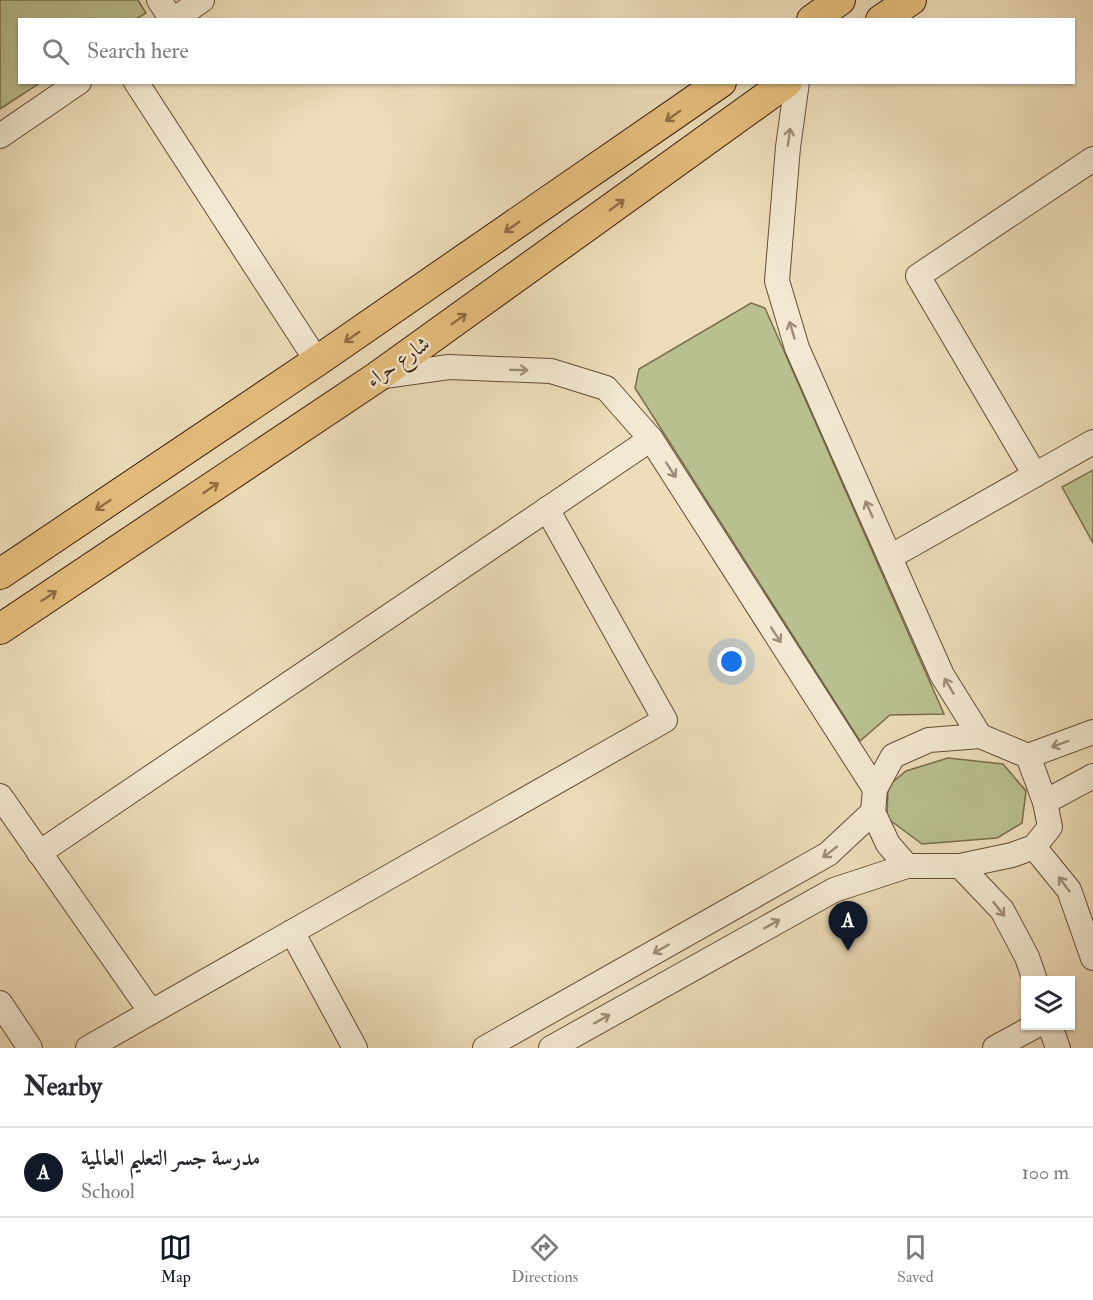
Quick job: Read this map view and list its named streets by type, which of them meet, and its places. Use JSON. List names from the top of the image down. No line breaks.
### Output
{"streets":{"main road":["شارع حراء"]},"page":{"search":"Search here","pins":"A","heading":"Nearby","list":[{"mark":"A","name":"مدرسة جسر التعليم العالمية","note":"School","value":"100 m"}],"nav":["Map","Directions","Saved"]}}
